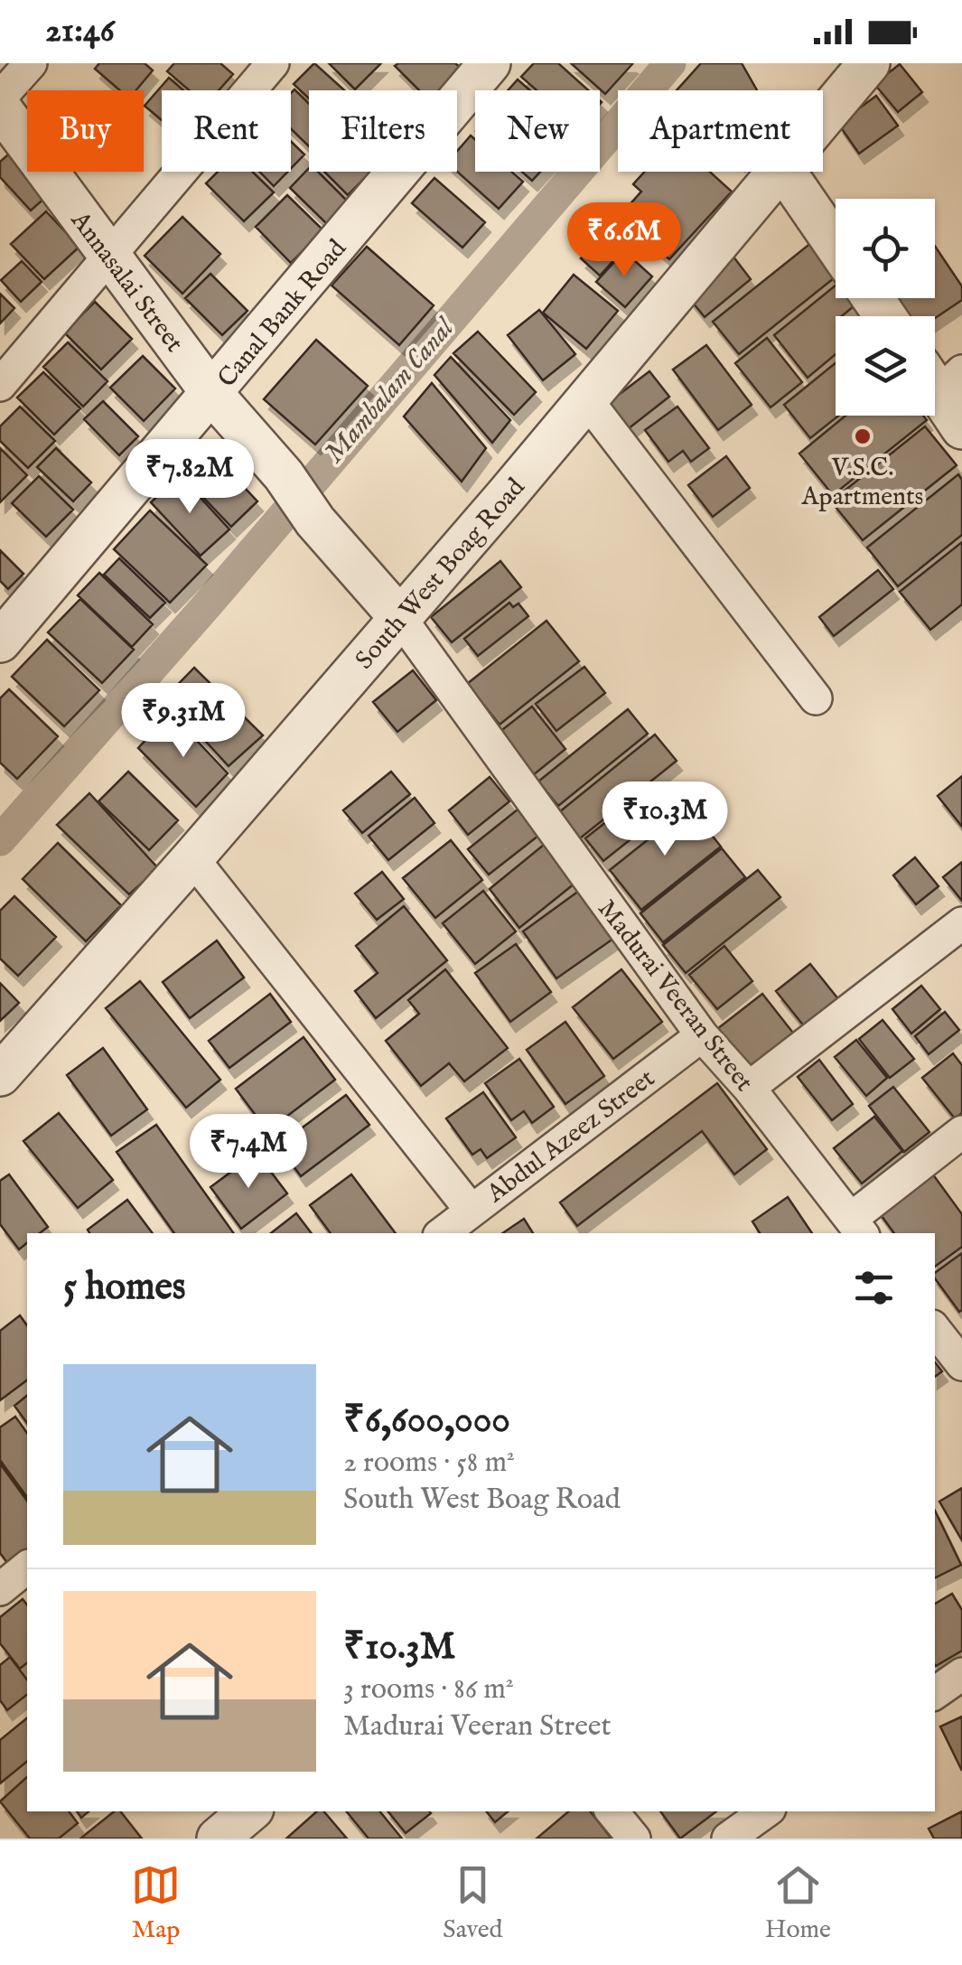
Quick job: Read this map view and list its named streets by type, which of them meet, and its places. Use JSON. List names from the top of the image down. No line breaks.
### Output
{"streets":{"street":["Annasalai Street","Canal Bank Road","South West Boag Road","Madurai Veeran Street","Abdul Azeez Street"]},"crossings":[["Annasalai Street","Canal Bank Road"],["Annasalai Street","South West Boag Road"],["Annasalai Street","Madurai Veeran Street"],["South West Boag Road","Madurai Veeran Street"],["Madurai Veeran Street","Abdul Azeez Street"]],"water":["Mambalam Canal"],"places":["V.S.C. Apartments"],"page":{"status":"21:46","chip":["Buy","Rent","Filters","New","Apartment"],"price":["₹6.6M","₹7.82M","₹9.31M","₹10.3M","₹7.4M"],"heading":"5 homes","list":[{"name":"₹6,600,000","note":"2 rooms · 58 m² · South West Boag Road"},{"name":"₹10.3M","note":"3 rooms · 86 m² · Madurai Veeran Street"}],"tabs":["Map","Saved","Home"]}}
